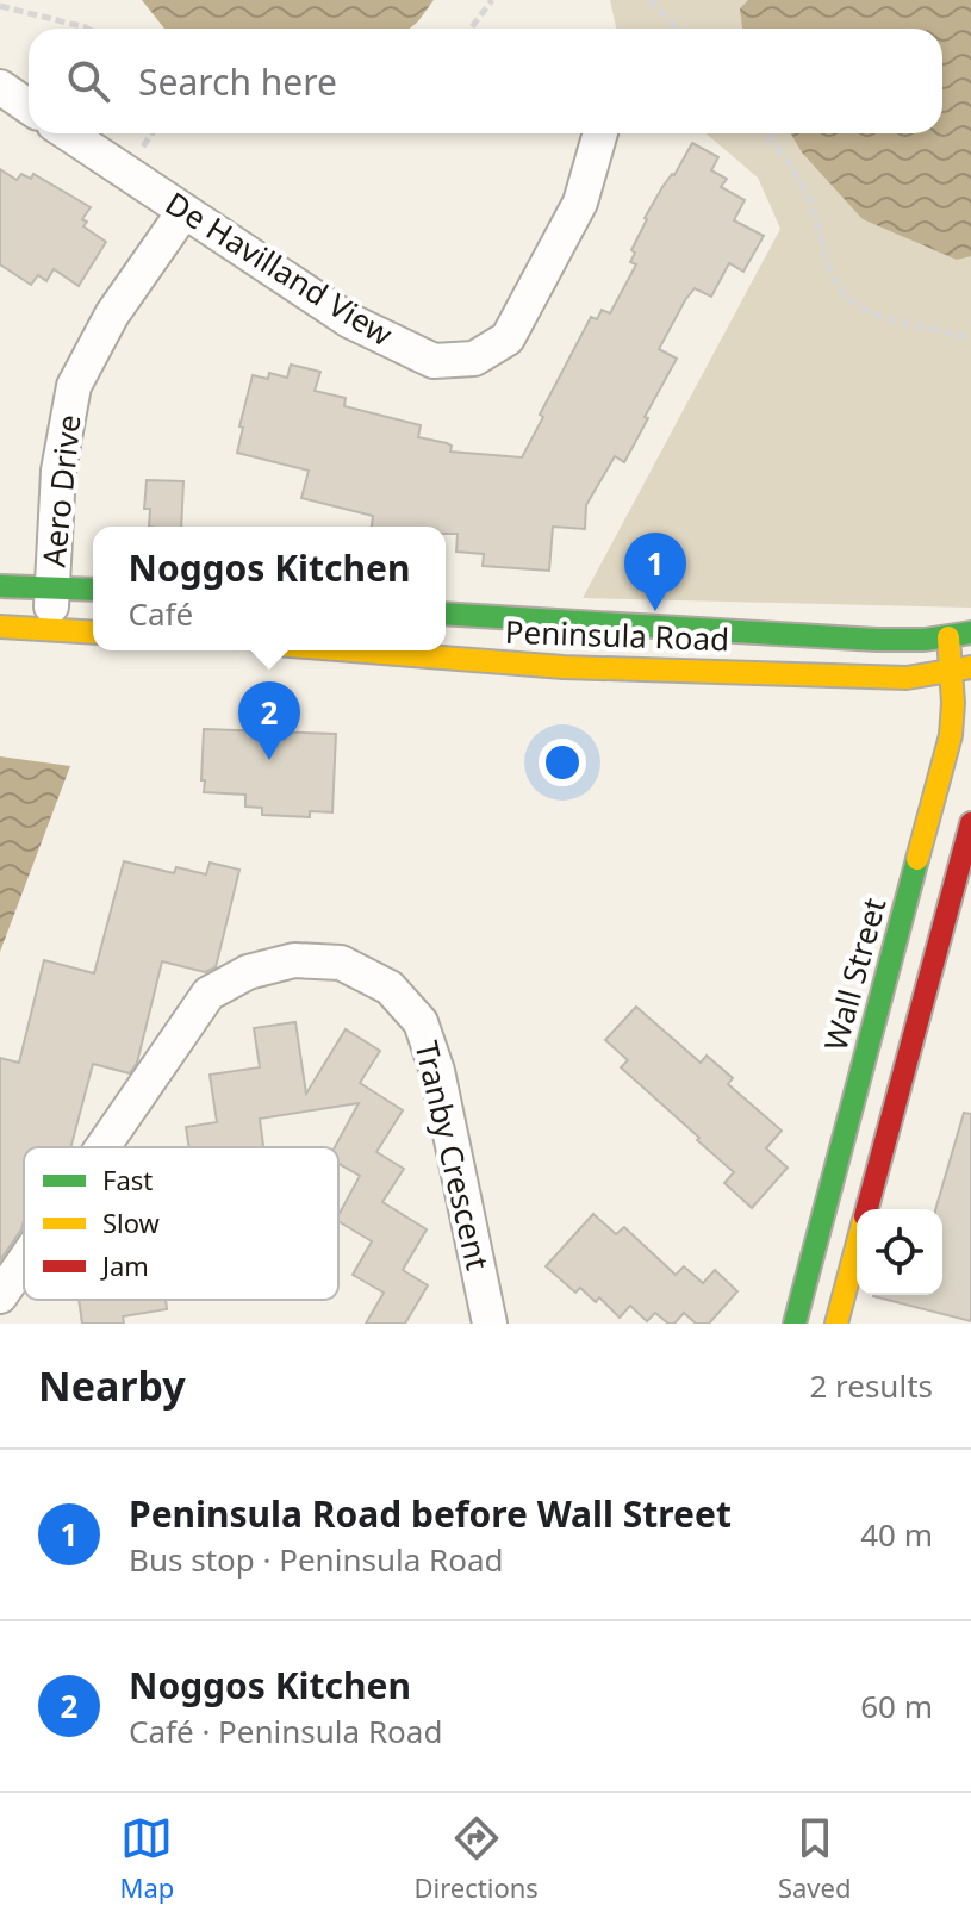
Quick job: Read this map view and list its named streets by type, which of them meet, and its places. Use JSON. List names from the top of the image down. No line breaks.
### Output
{"streets":{"street":["De Havilland View","Aero Drive","Peninsula Road","Wall Street","Tranby Crescent"]},"crossings":[["De Havilland View","Aero Drive"],["Peninsula Road","Wall Street"]],"legend":["Fast","Slow","Jam"],"page":{"search":"Search here","popup":["Noggos Kitchen","Café"],"pins":["1","2"],"heading":["Nearby","2 results"],"list":[{"mark":"1","name":"Peninsula Road before Wall Street","note":"Bus stop · Peninsula Road","value":"40 m"},{"mark":"2","name":"Noggos Kitchen","note":"Café · Peninsula Road","value":"60 m"}],"nav":["Map","Directions","Saved"]}}
